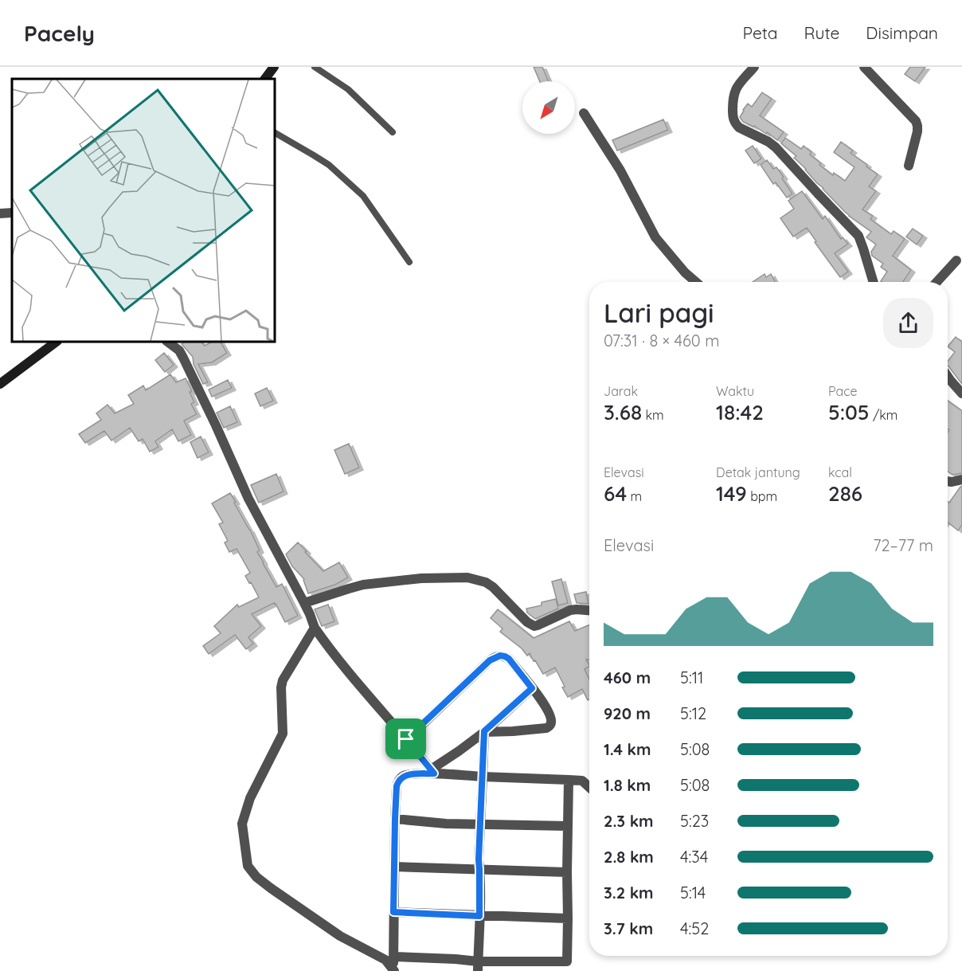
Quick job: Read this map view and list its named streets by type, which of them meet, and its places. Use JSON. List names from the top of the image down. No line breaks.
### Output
{"north":"bottom left","page":{"header":"Pacely","nav":["Peta","Rute","Disimpan"],"heading":["Lari pagi","07:31 · 8 × 460 m"],"stats":[["Jarak","3.68 km"],["Waktu","18:42"],["Pace","5:05 /km"],["Elevasi","64 m"],["Detak jantung","149 bpm"],["kcal","286"]],"chart":["Elevasi","72–77 m"],"list":[{"name":"460 m","note":"5:11"},{"name":"920 m","note":"5:12"},{"name":"1.4 km","note":"5:08"},{"name":"1.8 km","note":"5:08"},{"name":"2.3 km","note":"5:23"},{"name":"2.8 km","note":"4:34"},{"name":"3.2 km","note":"5:14"},{"name":"3.7 km","note":"4:52"}]}}
